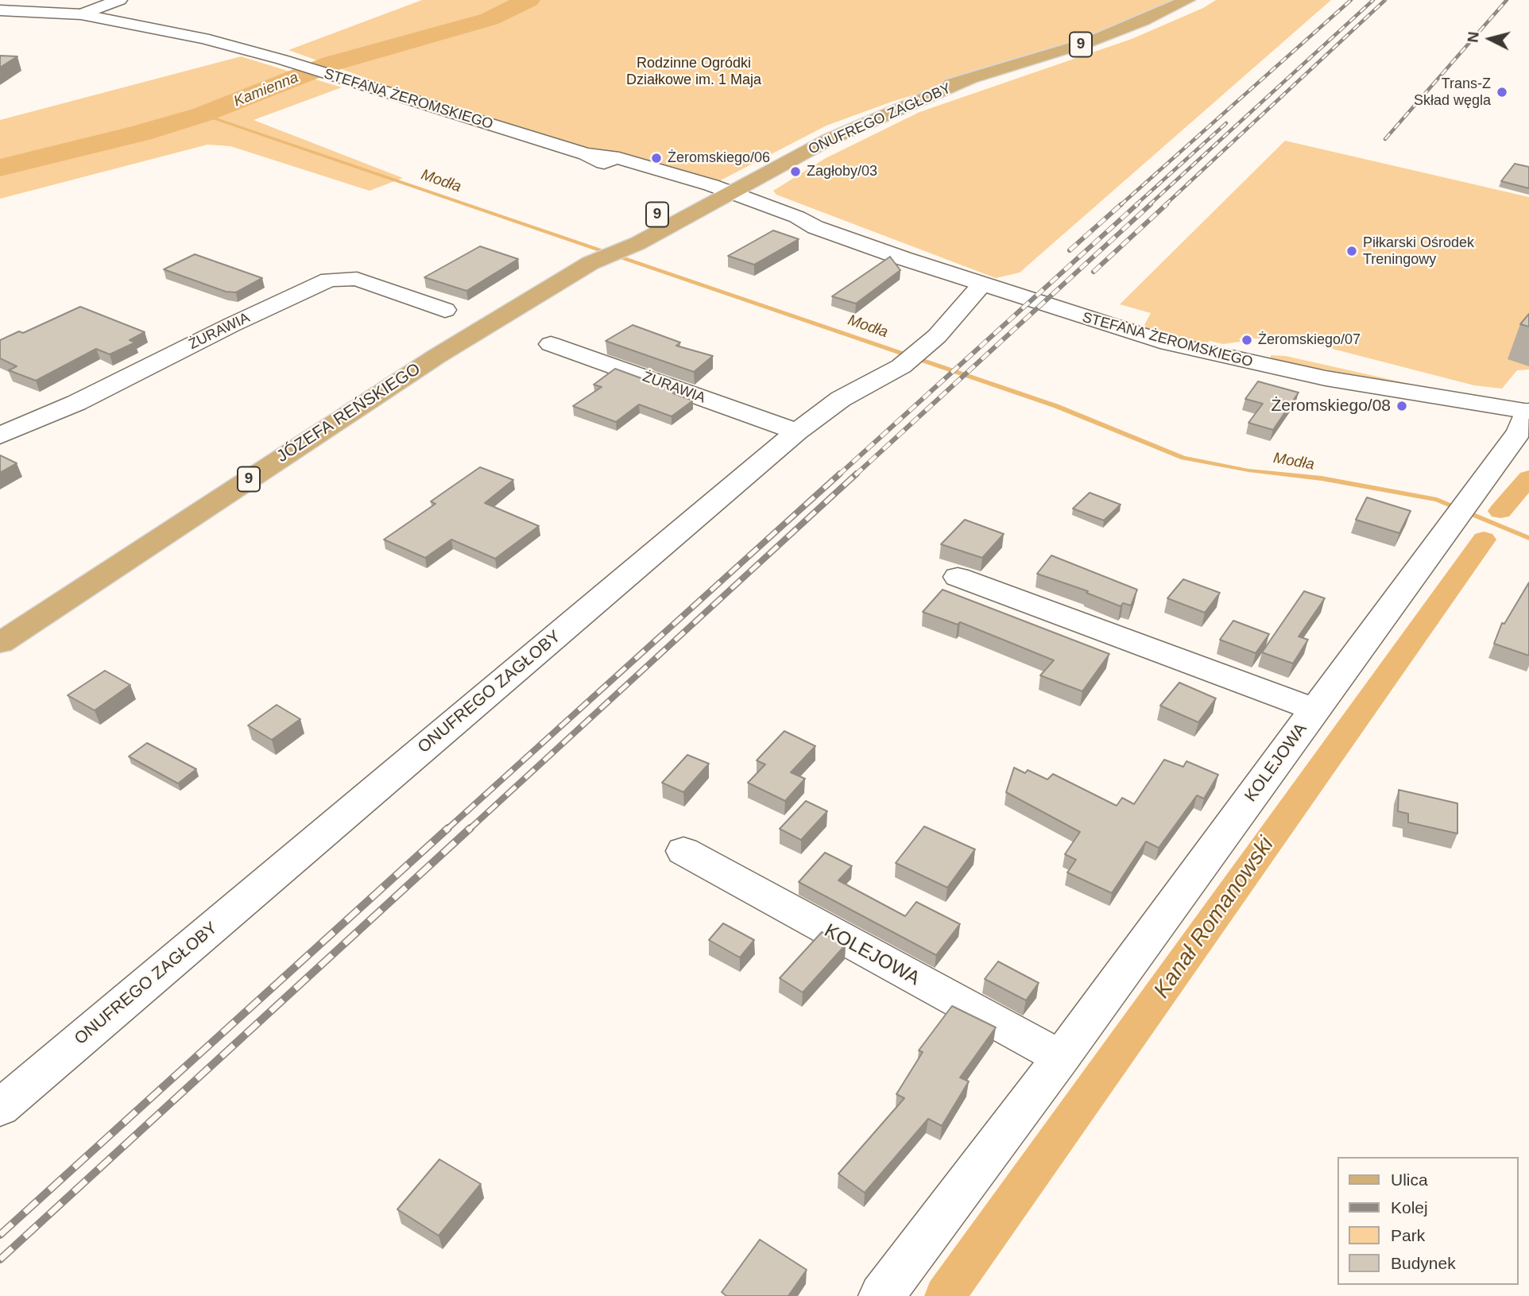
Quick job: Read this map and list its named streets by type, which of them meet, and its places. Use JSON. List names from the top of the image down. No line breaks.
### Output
{"streets":{"main road":["9","ONUFREGO ZAGŁOBY","JÓZEFA REŃSKIEGO"],"street":["STEFANA ŻEROMSKIEGO","ŻURAWIA","KOLEJOWA"]},"crossings":[["STEFANA ŻEROMSKIEGO","ONUFREGO ZAGŁOBY"],["STEFANA ŻEROMSKIEGO","JÓZEFA REŃSKIEGO"],["STEFANA ŻEROMSKIEGO","KOLEJOWA"],["ONUFREGO ZAGŁOBY","ŻURAWIA"],["ONUFREGO ZAGŁOBY","JÓZEFA REŃSKIEGO"]],"water":["Kamienna","Modła","Kanał Romanowski"],"parks":["Rodzinne Ogródki Działkowe im. 1 Maja"],"places":["Trans-Z Skład węgla","Żeromskiego/06","Zagłoby/03","Piłkarski Ośrodek Treningowy","Żeromskiego/07","Żeromskiego/08"],"legend":["Ulica","Kolej","Park","Budynek"],"north":"left"}
